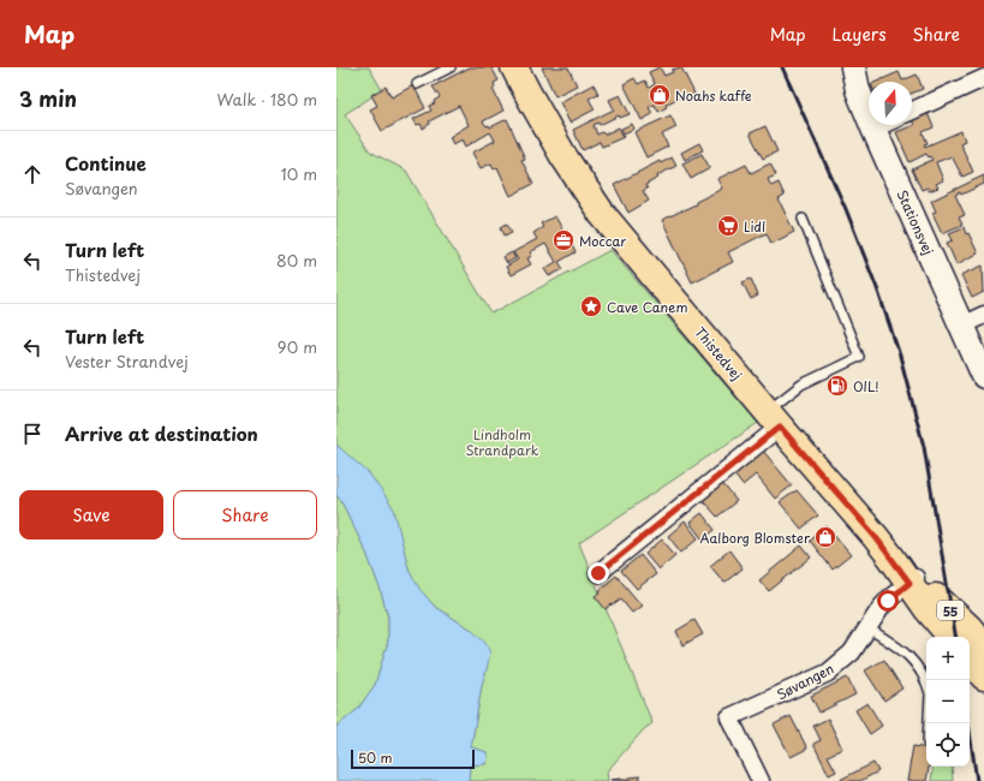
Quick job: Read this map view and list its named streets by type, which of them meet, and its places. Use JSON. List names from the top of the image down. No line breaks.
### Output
{"streets":{"main road":["Thistedvej","55"],"street":["Stationsvej","Søvangen"]},"crossings":[["Thistedvej","Søvangen"]],"parks":["Lindholm Strandpark"],"places":{"shop":["Noahs kaffe","Aalborg Blomster"],"supermarket":["Lidl"],"office":["Moccar"],"place":["Cave Canem"],"fuel station":["OIL!"]},"scale_bar":"50 m","north":"top","page":{"header":"Map","nav":["Map","Layers","Share"],"heading":["3 min","Walk · 180 m"],"list":[["Continue","Søvangen","10 m"],["Turn left","Thistedvej","80 m"],["Turn left","Vester Strandvej","90 m"],"Arrive at destination"],"buttons":["Save","Share"],"map_buttons":["+","−"],"scale":"50 m"}}
